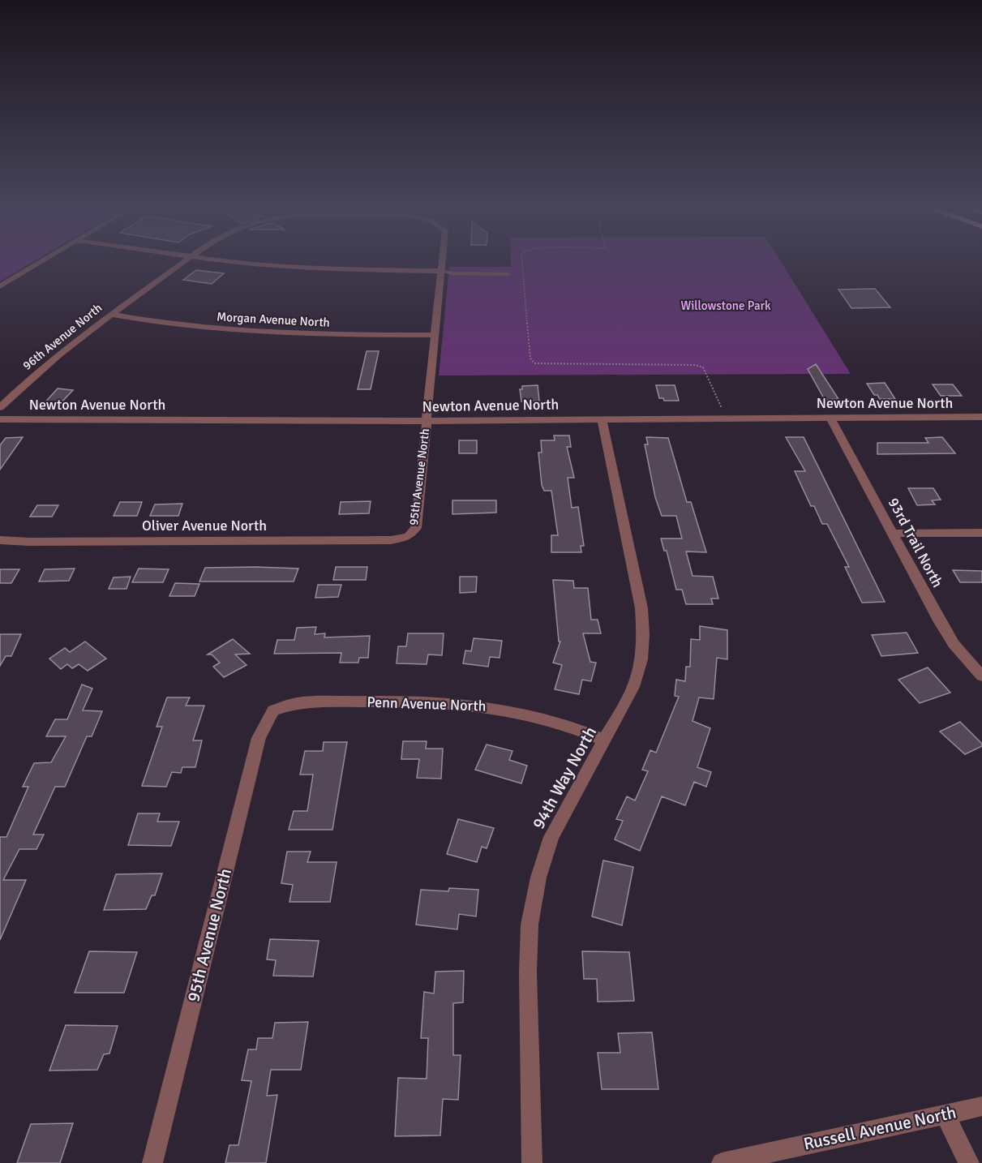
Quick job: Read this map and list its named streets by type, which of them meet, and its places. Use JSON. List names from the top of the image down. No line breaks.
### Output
{"streets":{"street":["Morgan Avenue North","96th Avenue North","Newton Avenue North","95th Avenue North","Oliver Avenue North","93rd Trail North","Penn Avenue North","94th Way North","Russell Avenue North"]},"crossings":[["Morgan Avenue North","96th Avenue North"],["Morgan Avenue North","95th Avenue North"],["96th Avenue North","95th Avenue North"],["Newton Avenue North","95th Avenue North"],["Newton Avenue North","93rd Trail North"],["Newton Avenue North","94th Way North"],["95th Avenue North","Oliver Avenue North"],["95th Avenue North","Penn Avenue North"],["Penn Avenue North","94th Way North"]],"parks":["Willowstone Park"]}
